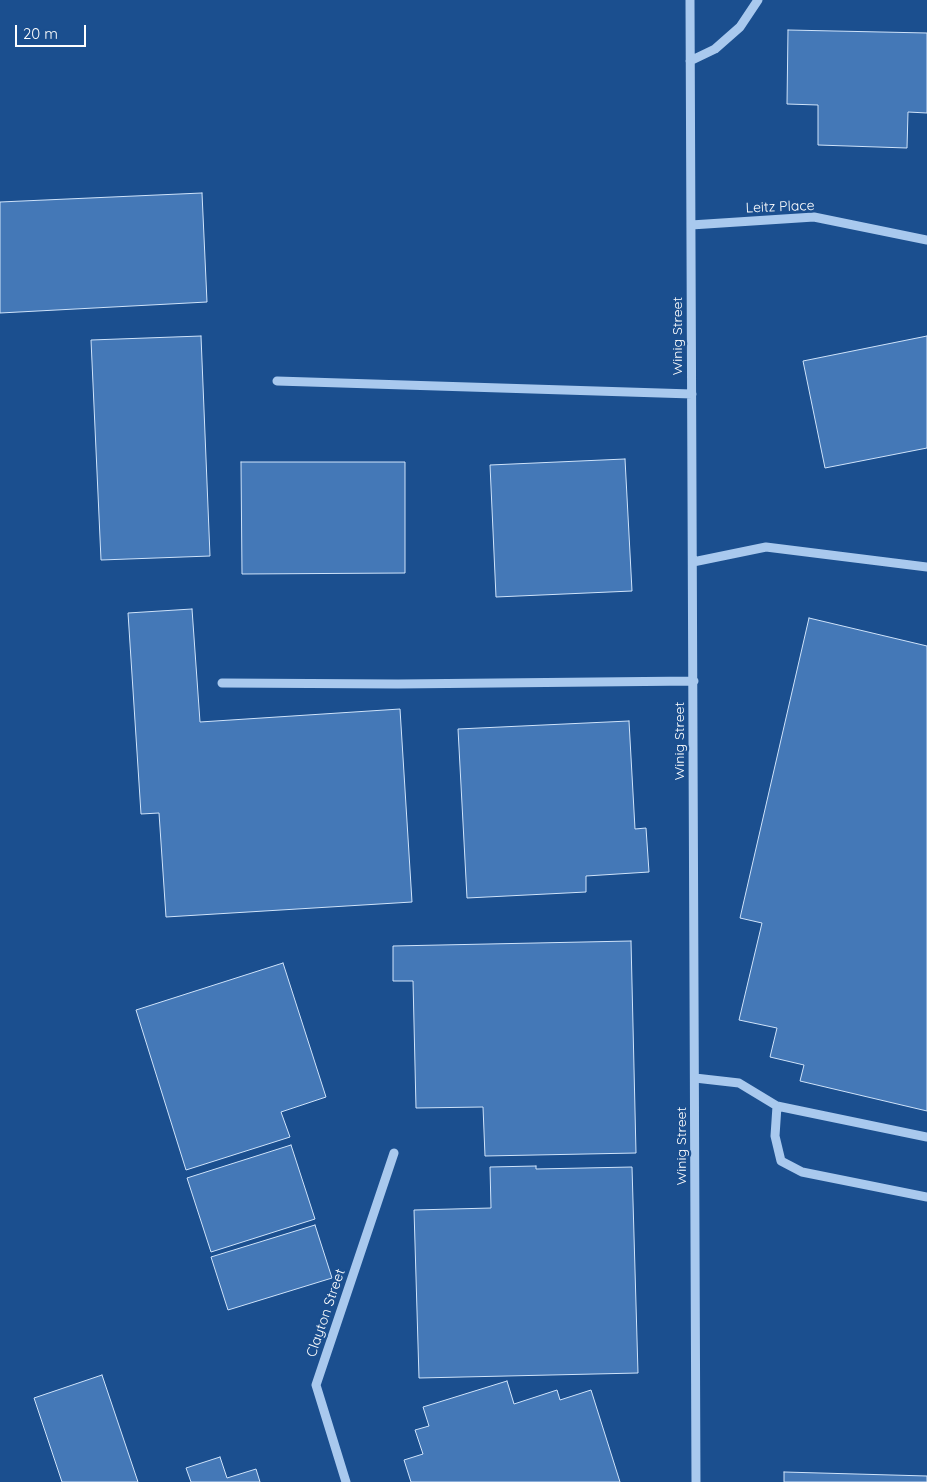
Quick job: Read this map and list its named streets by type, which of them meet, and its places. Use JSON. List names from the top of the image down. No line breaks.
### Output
{"streets":{"street":["Leitz Place","Winig Street","Clayton Street"]},"crossings":[["Leitz Place","Winig Street"]],"scale_bar":"20 m"}
